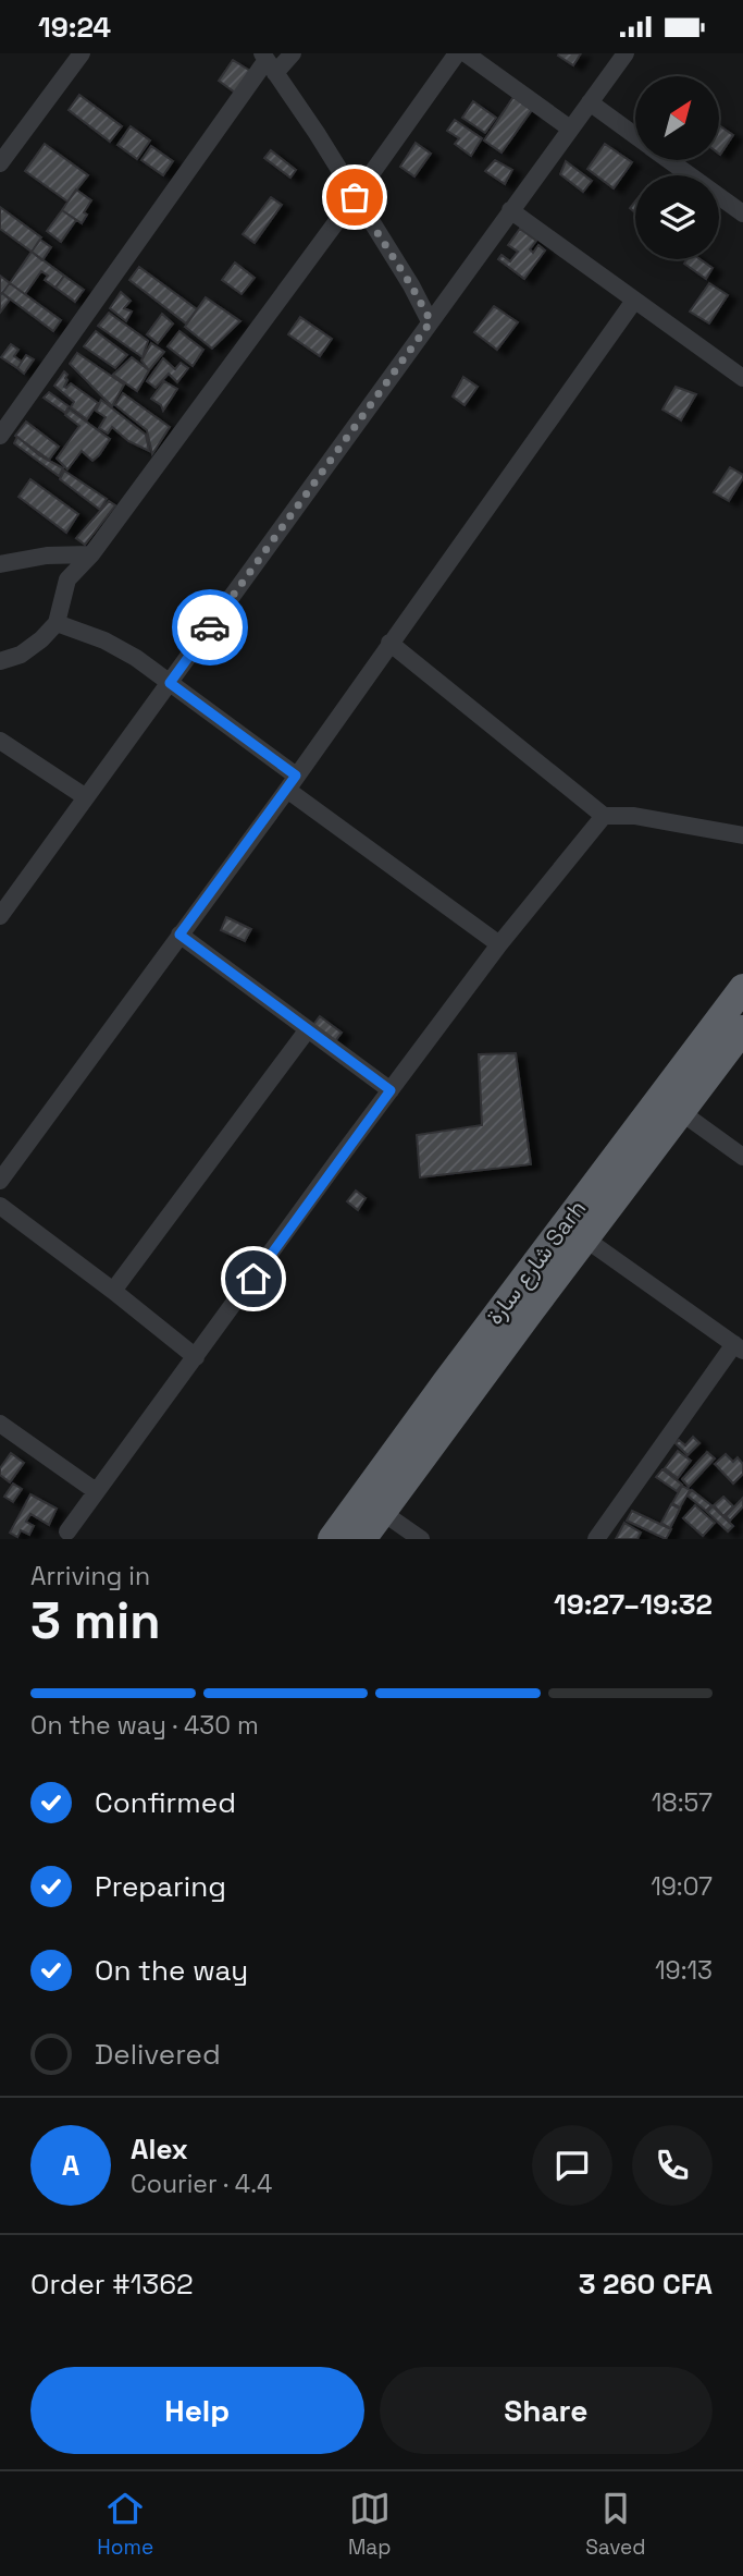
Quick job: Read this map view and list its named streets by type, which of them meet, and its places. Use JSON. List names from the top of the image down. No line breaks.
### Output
{"streets":{"highway":["شارع سارة Sarh"]},"north":"top right","page":{"status":"19:24","heading":["3 min","Arriving in","19:27–19:32"],"panel":["Alex","Courier · 4.4","Order #1362","3 260 CFA"],"bar":"On the way · 430 m","list":[["Confirmed","18:57"],["Preparing","19:07"],["On the way","19:13"],"Delivered"],"round":"A","buttons":["Help","Share"],"tabs":["Home","Map","Saved"]}}
